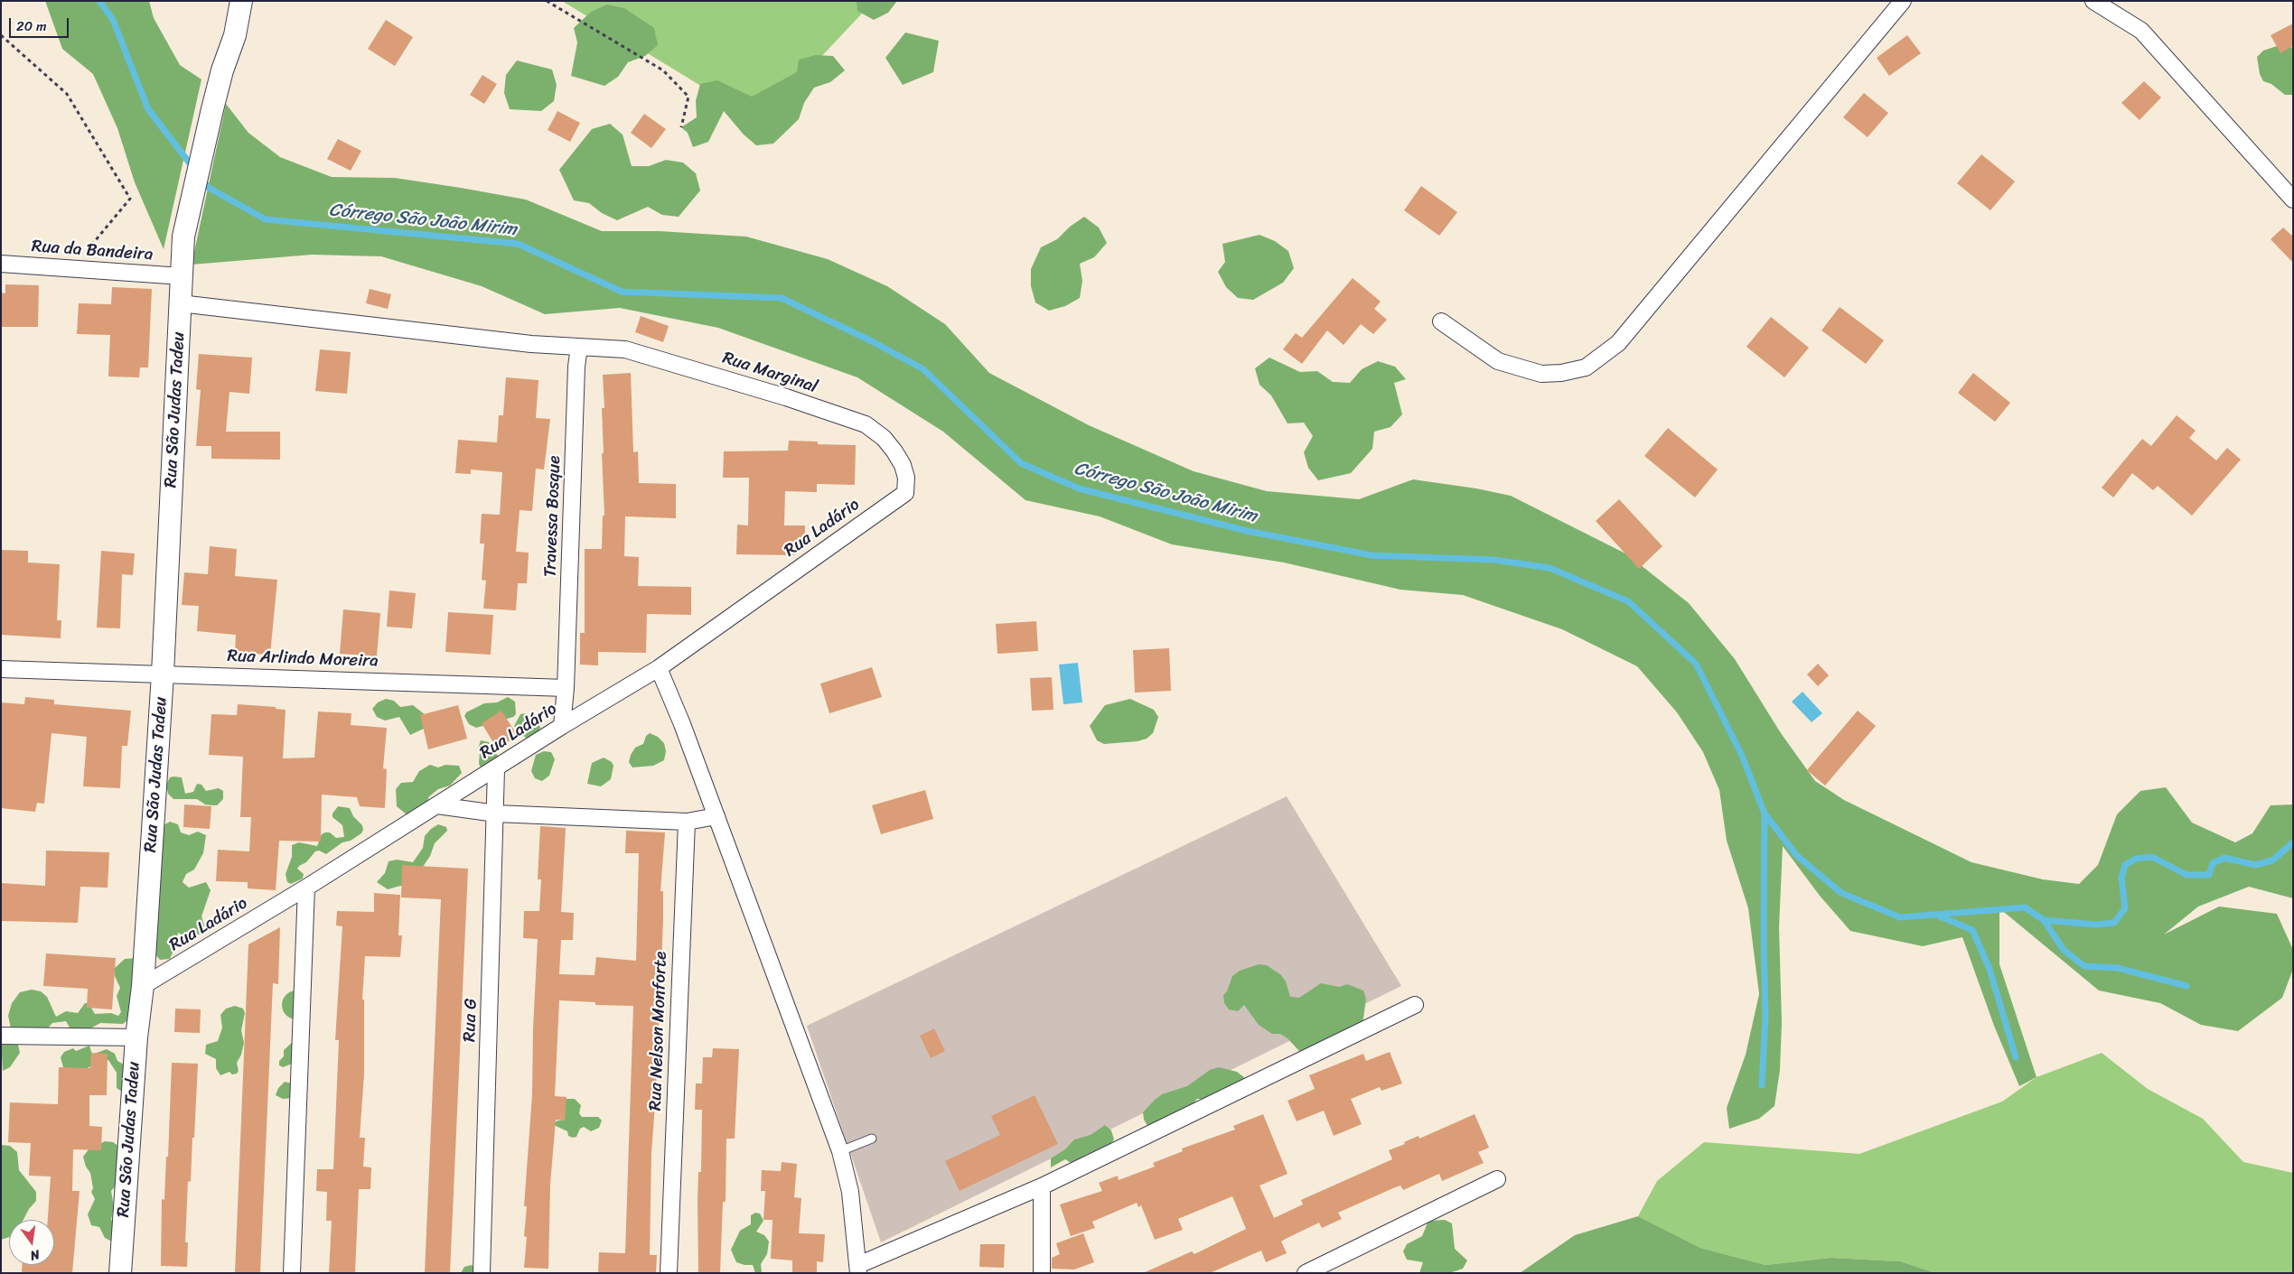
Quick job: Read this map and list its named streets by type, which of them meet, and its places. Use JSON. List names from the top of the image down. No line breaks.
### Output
{"streets":{"street":["Rua da Bandeira","Rua Marginal","Rua São Judas Tadeu","Travessa Bosque","Rua Ladário","Rua Arlindo Moreira","Rua G","Rua Nelson Monforte"]},"crossings":[["Rua da Bandeira","Rua São Judas Tadeu"],["Rua Marginal","Rua São Judas Tadeu"],["Rua Marginal","Travessa Bosque"],["Rua Marginal","Rua Ladário"],["Rua São Judas Tadeu","Rua Ladário"],["Rua São Judas Tadeu","Rua Arlindo Moreira"],["Travessa Bosque","Rua Arlindo Moreira"],["Rua Ladário","Rua G"]],"water":["Córrego São João Mirim"],"scale_bar":"20 m","north":"bottom"}
